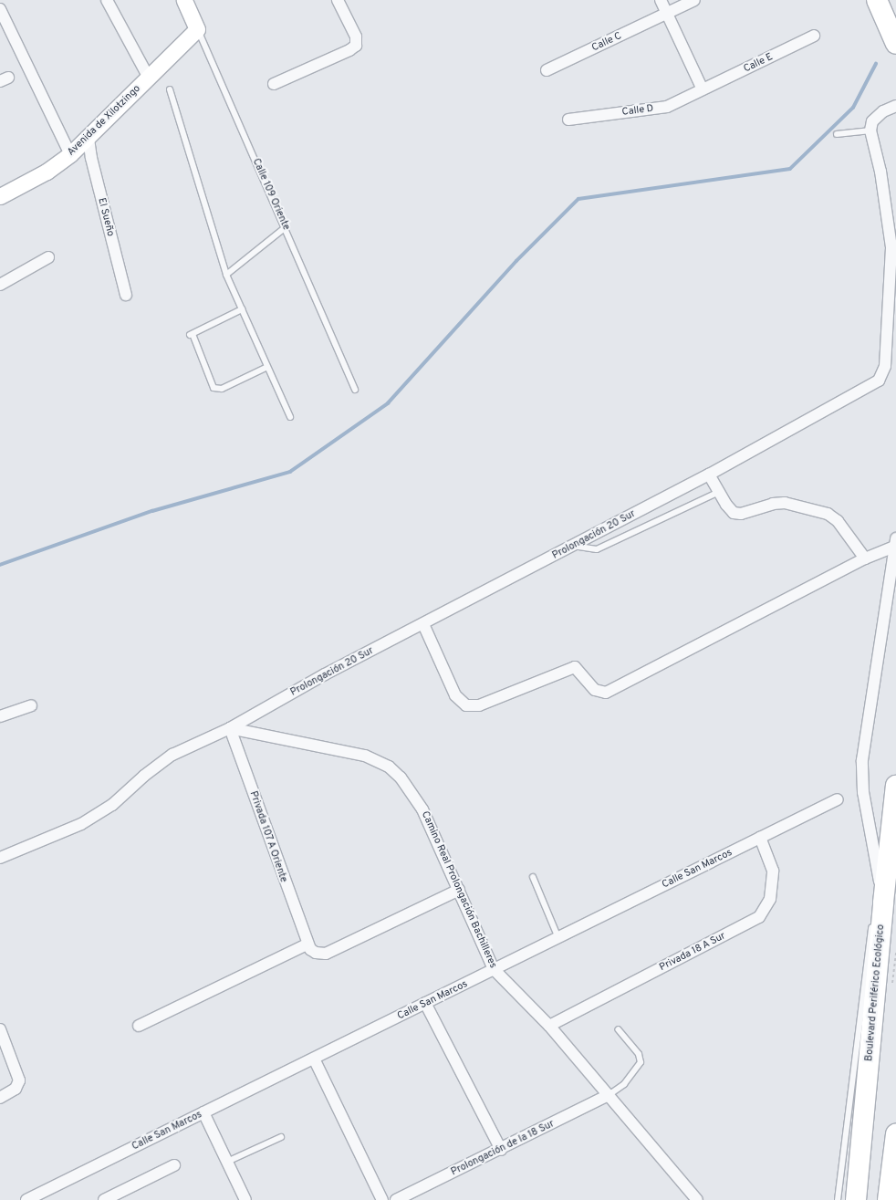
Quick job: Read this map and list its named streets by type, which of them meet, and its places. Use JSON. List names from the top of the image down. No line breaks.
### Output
{"streets":{"highway":["Boulevard Periférico Ecológico"],"street":["Calle C","Calle E","Calle D","Avenida de Xilotzingo","Calle 109 Oriente","El Sueño","Prolongación 20 Sur","Privada 107 A Oriente","Calle San Marcos","Camino Real Prolongación Bachilleres","Privada 18 A Sur","Prolongación de la 18 Sur"]},"crossings":[["Calle E","Calle D"],["Avenida de Xilotzingo","Calle 109 Oriente"],["Avenida de Xilotzingo","El Sueño"],["Prolongación 20 Sur","Privada 107 A Oriente"],["Prolongación 20 Sur","Camino Real Prolongación Bachilleres"],["Privada 107 A Oriente","Camino Real Prolongación Bachilleres"],["Calle San Marcos","Camino Real Prolongación Bachilleres"],["Calle San Marcos","Privada 18 A Sur"],["Camino Real Prolongación Bachilleres","Privada 18 A Sur"],["Camino Real Prolongación Bachilleres","Prolongación de la 18 Sur"]]}
